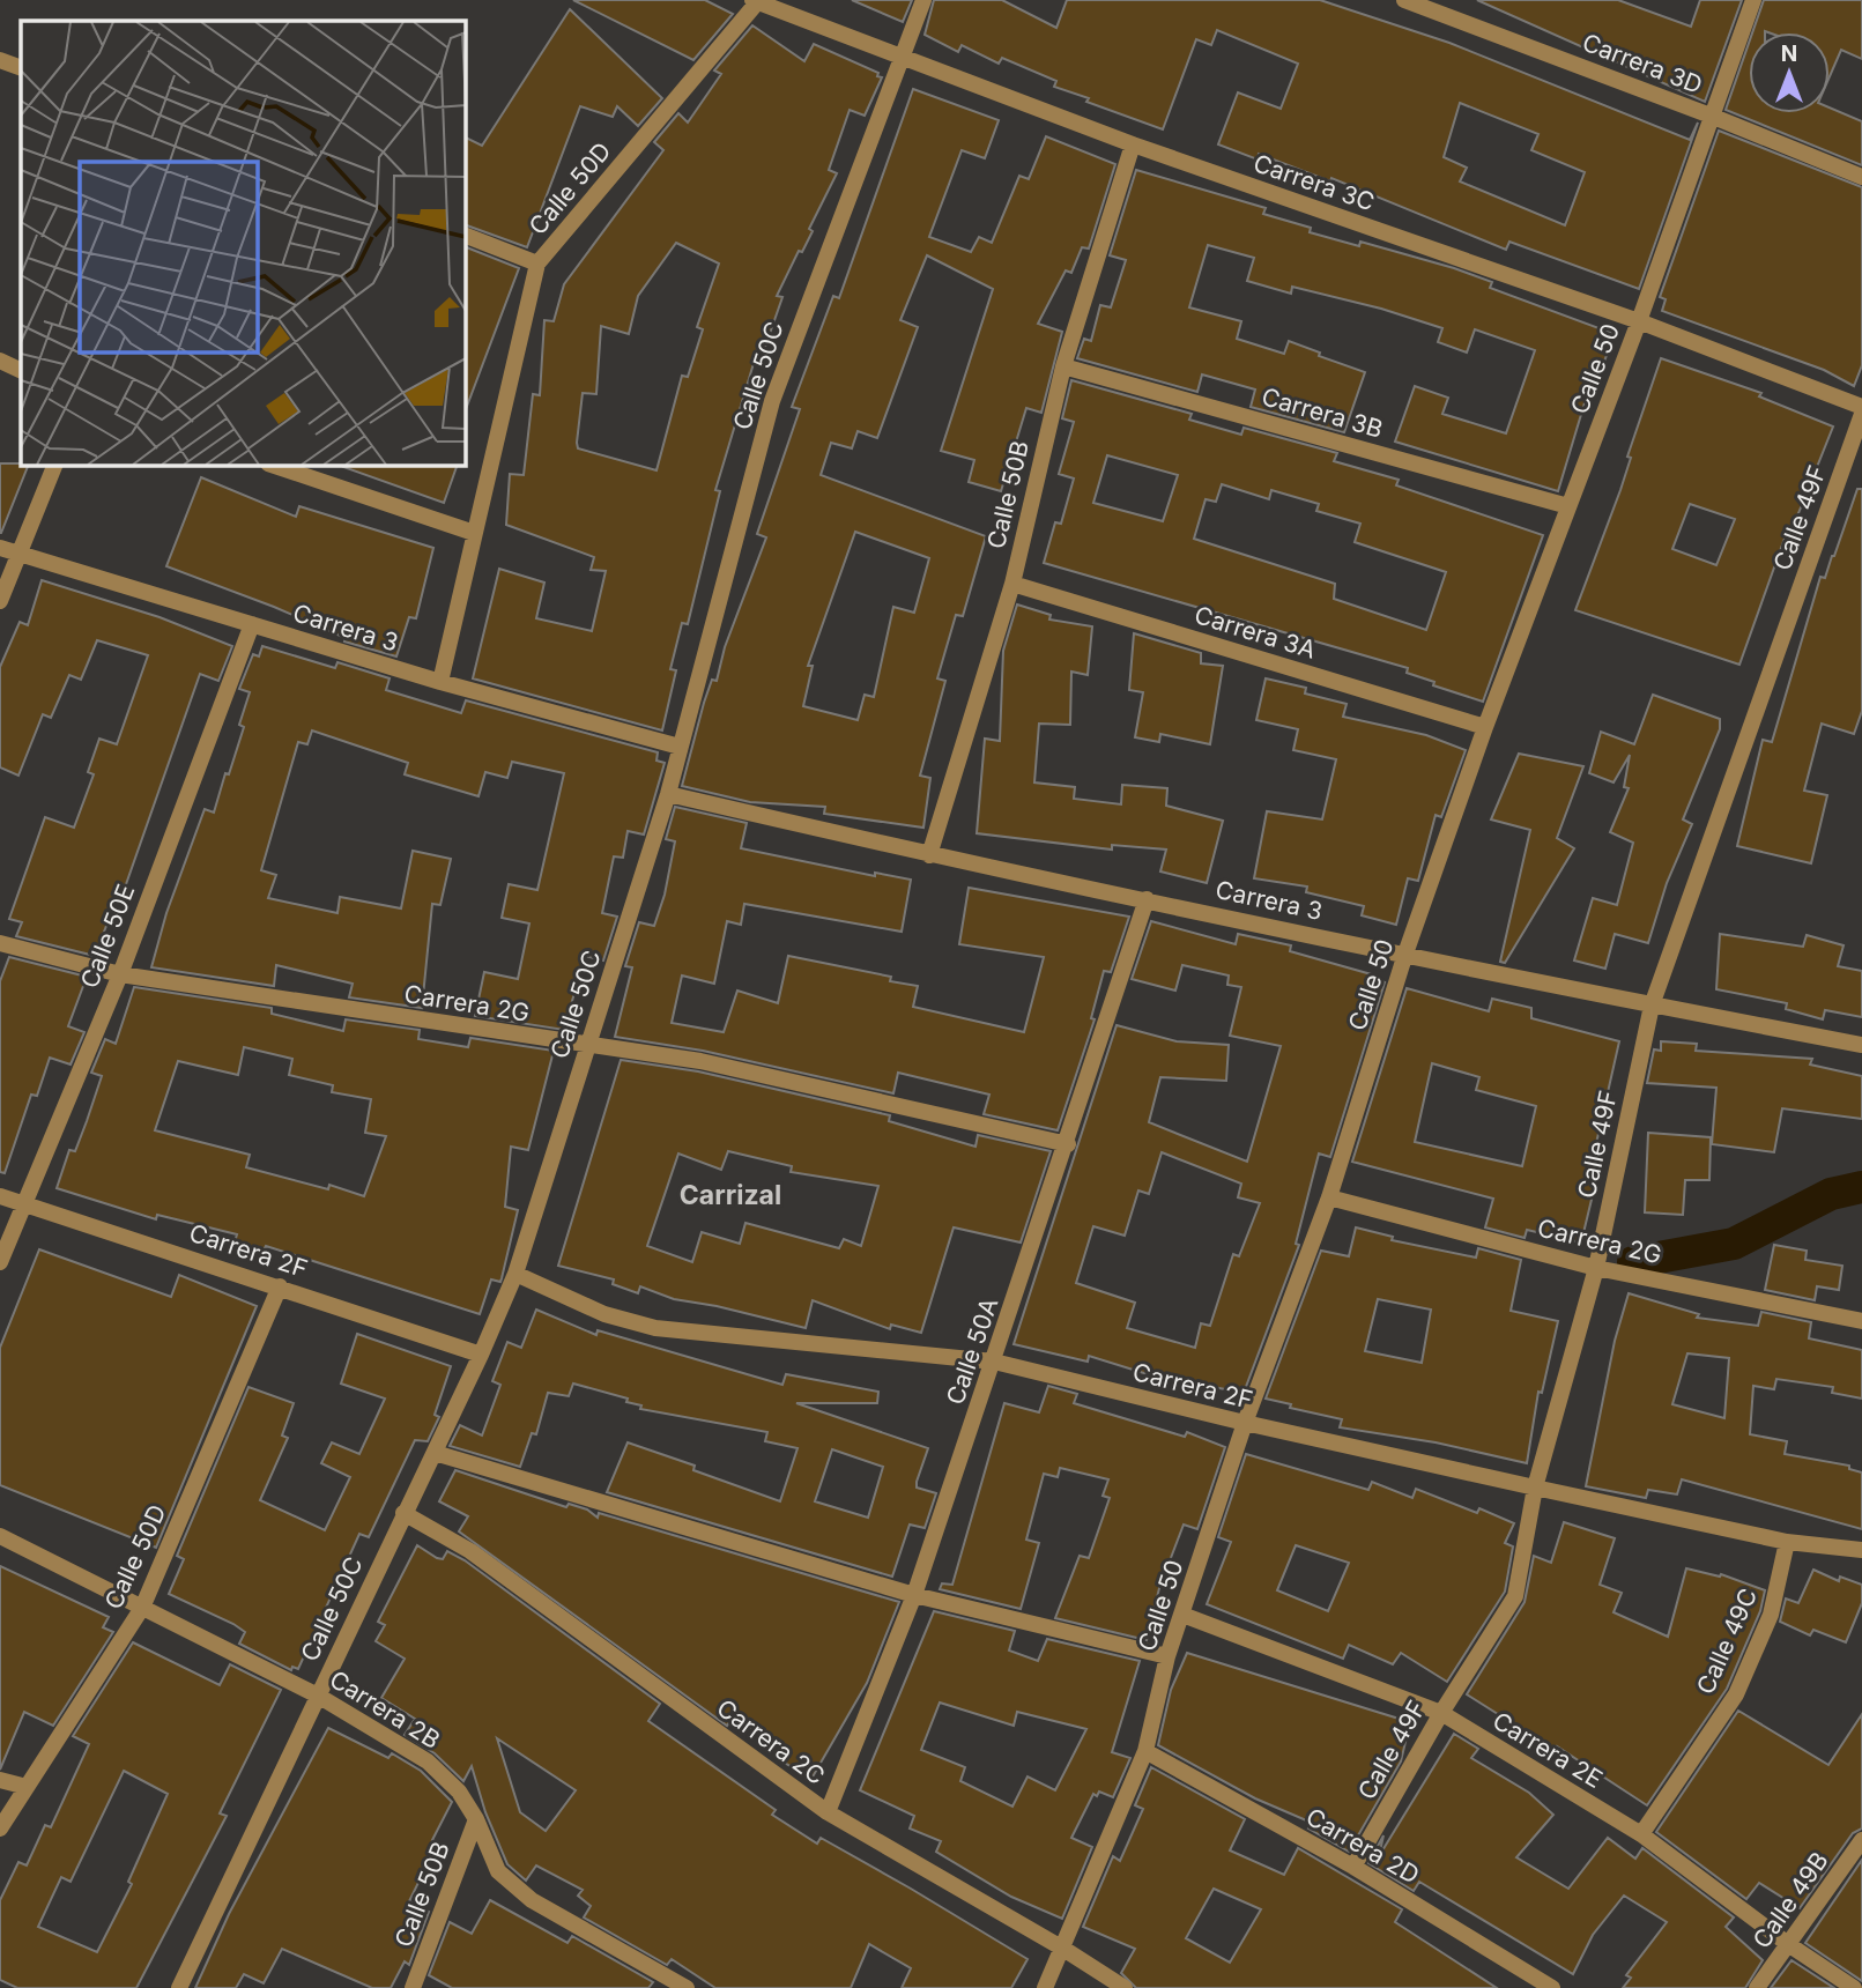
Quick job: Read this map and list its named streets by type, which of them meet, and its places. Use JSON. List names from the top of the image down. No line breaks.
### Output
{"streets":{"street":["Carrera 3D","Carrera 3C","Calle 50D","Calle 50","Calle 50C","Carrera 3B","Calle 50B","Calle 49F","Carrera 3","Carrera 3A","Calle 50E","Carrera 2G","Carrera 2F","Calle 50A","Calle 49C","Carrera 2B","Carrera 2C","Carrera 2E","Carrera 2D","Calle 49B"]},"crossings":[["Carrera 3D","Calle 50"],["Carrera 3C","Calle 50D"],["Carrera 3C","Calle 50"],["Carrera 3C","Calle 50C"],["Carrera 3C","Calle 50B"],["Calle 50D","Carrera 3"],["Calle 50D","Carrera 2F"],["Calle 50D","Carrera 2B"],["Calle 50","Carrera 3B"],["Calle 50","Carrera 3"],["Calle 50","Carrera 3A"],["Calle 50","Carrera 2G"],["Calle 50","Carrera 2F"],["Calle 50","Carrera 2C"],["Calle 50","Carrera 2E"],["Calle 50","Carrera 2D"],["Calle 50C","Carrera 3"],["Calle 50C","Carrera 2G"],["Calle 50C","Carrera 2F"],["Calle 50C","Carrera 2B"],["Calle 50C","Carrera 2C"],["Carrera 3B","Calle 50B"],["Calle 50B","Carrera 3"],["Calle 50B","Carrera 3A"],["Calle 50B","Carrera 2B"],["Calle 49F","Carrera 3"],["Calle 49F","Carrera 2G"],["Calle 49F","Carrera 2F"],["Calle 49F","Carrera 2E"],["Calle 49F","Carrera 2D"],["Carrera 3","Calle 50E"],["Carrera 3","Calle 50A"],["Calle 50E","Carrera 2G"],["Calle 50E","Carrera 2F"],["Carrera 2G","Calle 50A"],["Carrera 2F","Calle 50A"],["Carrera 2F","Calle 49C"],["Calle 50A","Carrera 2C"],["Calle 49C","Carrera 2E"],["Carrera 2E","Calle 49B"]],"districts":["Carrizal"],"north":"top"}
